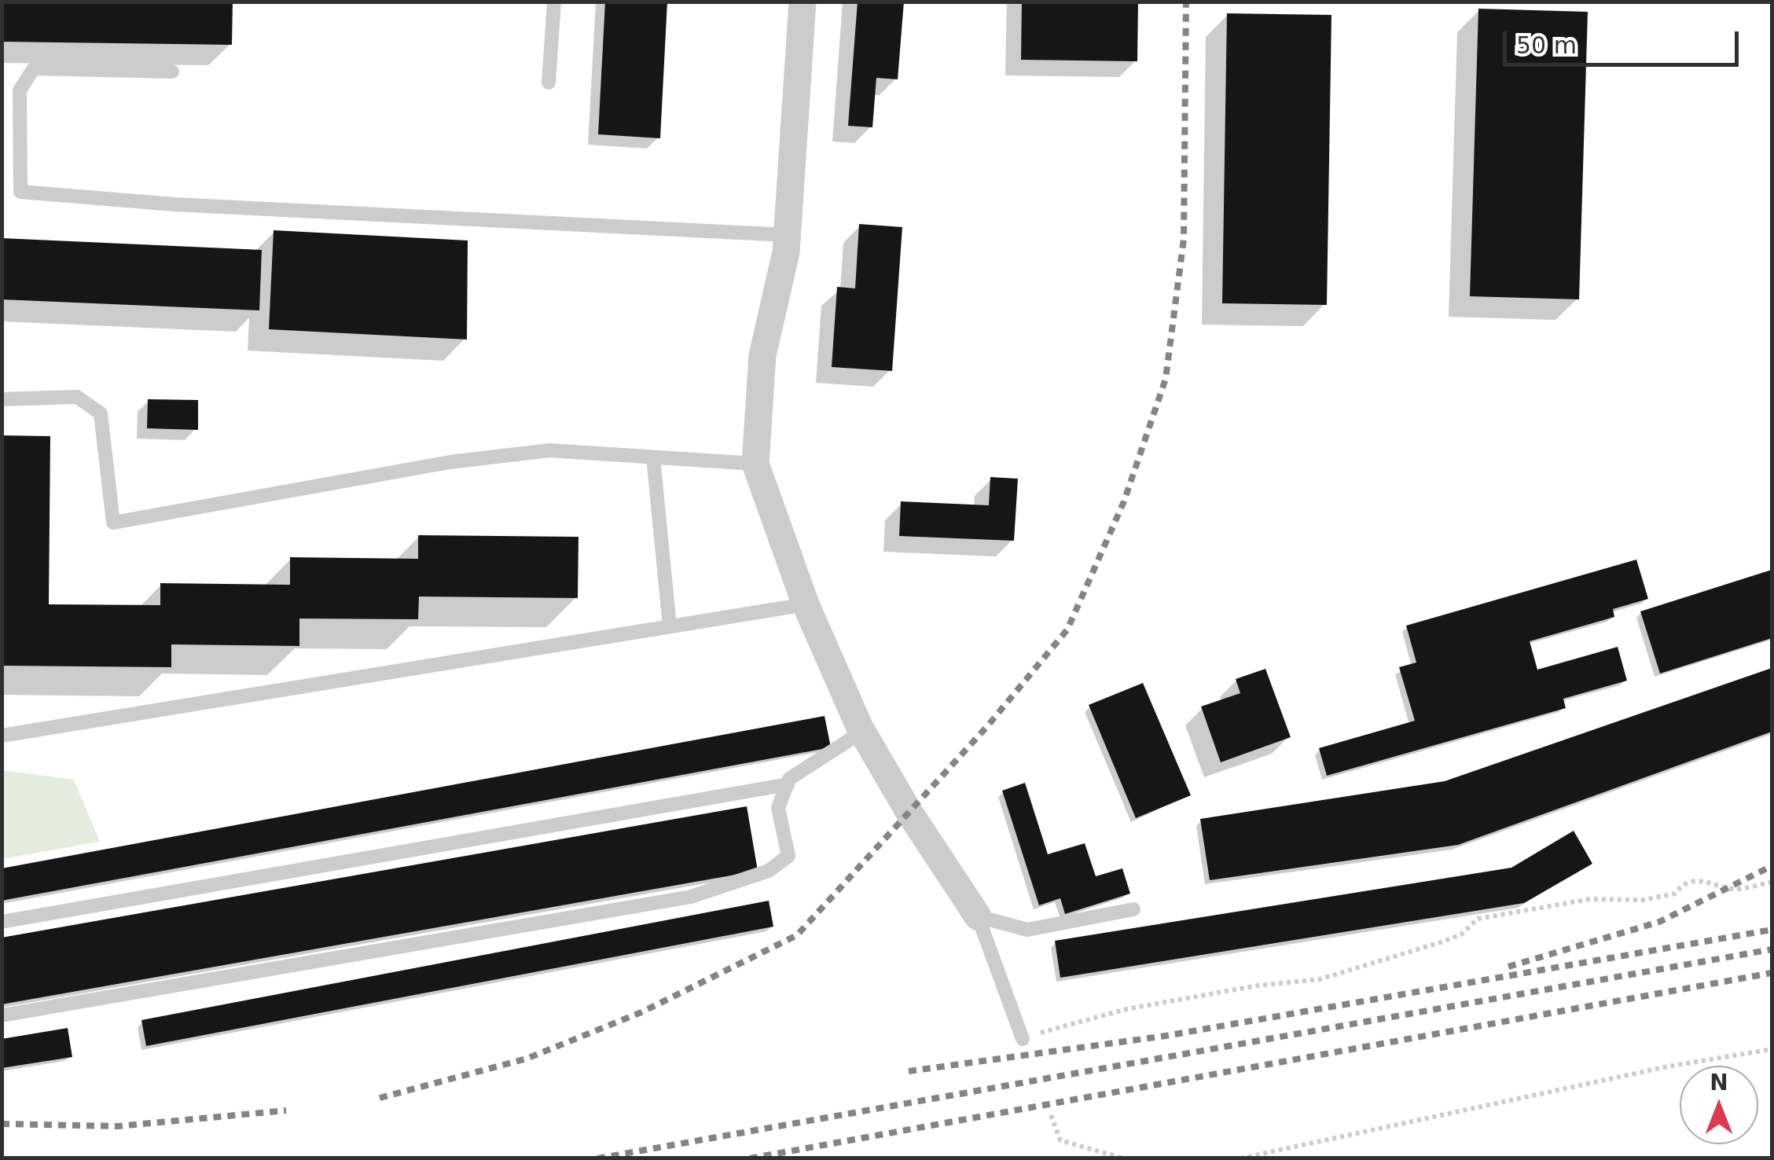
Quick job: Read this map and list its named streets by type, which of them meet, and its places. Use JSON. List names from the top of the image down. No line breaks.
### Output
{"scale_bar":"50 m","north":"top"}
